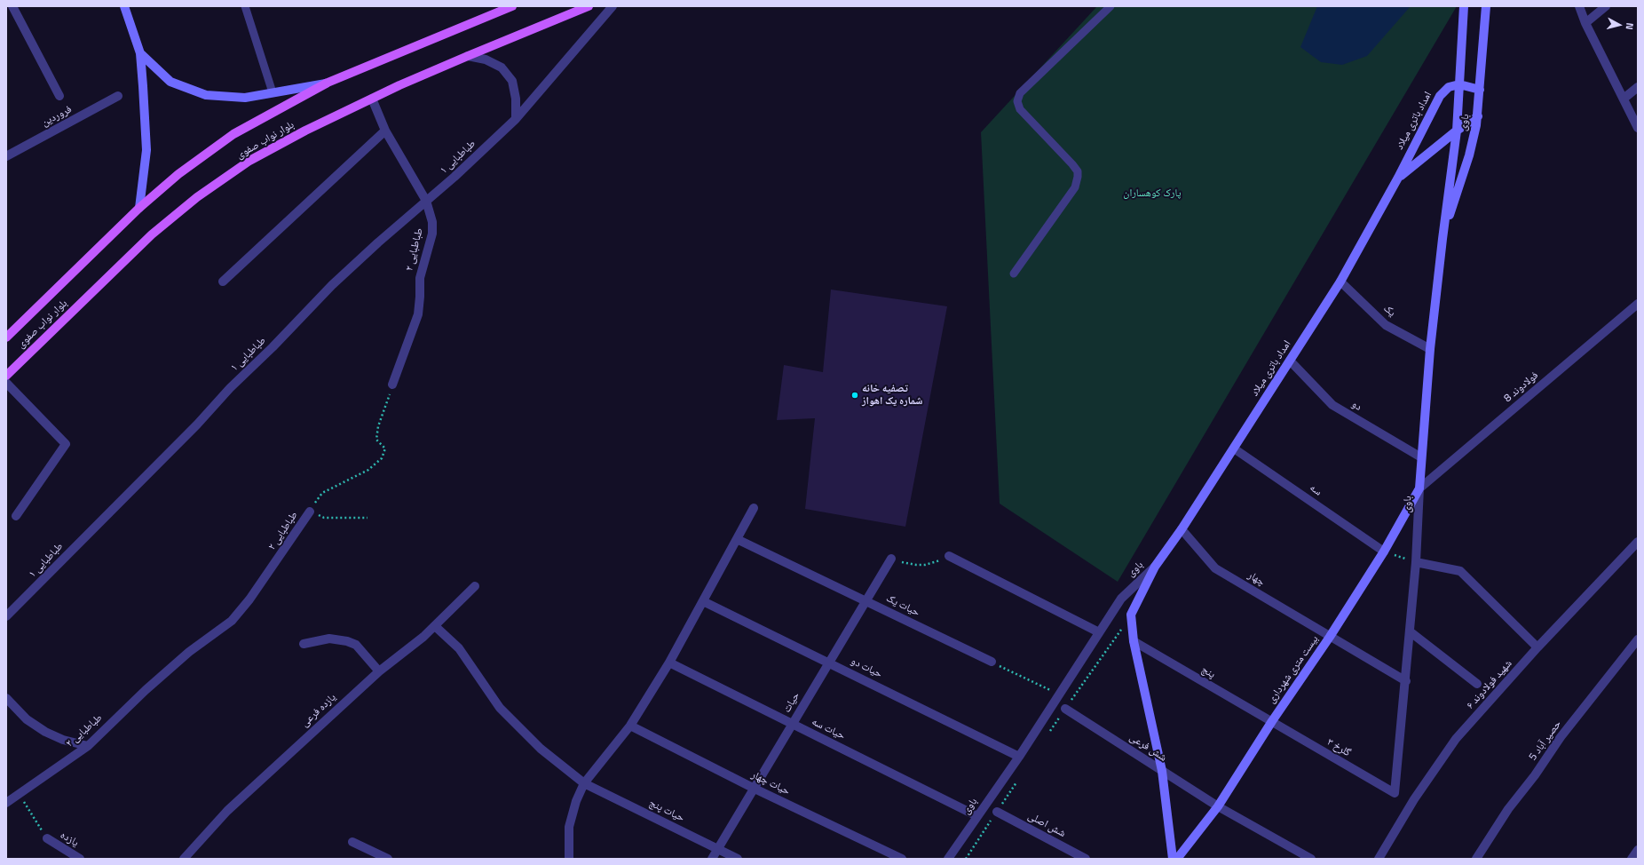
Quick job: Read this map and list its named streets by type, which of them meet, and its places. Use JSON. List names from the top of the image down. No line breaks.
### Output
{"streets":{"main road":["بلوار نواب صفوی"],"street":["فروردین","امداد باتری میلاد","باوی","طباطبایی ۱","طباطبایی ۲","یک","فولادوند 8","دو","سه","چهار","حیات یک","حیات دو","بیست متری شهرداری","پنج","شهید فولادوند ۶","حیات","یازده فرعی","حیات سه","حصیر آباد 5","شش فرعی","گلرخ ۳","حیات چهار","حیات پنج","شش اصلی","یازده"]},"crossings":[["امداد باتری میلاد","باوی"],["امداد باتری میلاد","یک"],["امداد باتری میلاد","دو"],["امداد باتری میلاد","سه"],["امداد باتری میلاد","چهار"],["باوی","یک"],["باوی","فولادوند 8"],["باوی","دو"],["باوی","چهار"],["باوی","حیات دو"],["باوی","بیست متری شهرداری"],["باوی","حیات سه"],["باوی","گلرخ ۳"],["بلوار نواب صفوی","طباطبایی ۲"],["طباطبایی ۱","طباطبایی ۲"],["فولادوند 8","بیست متری شهرداری"],["سه","بیست متری شهرداری"],["چهار","بیست متری شهرداری"],["حیات یک","حیات"],["حیات دو","حیات"],["بیست متری شهرداری","پنج"],["بیست متری شهرداری","شش فرعی"],["بیست متری شهرداری","گلرخ ۳"],["پنج","گلرخ ۳"],["حیات","حیات سه"],["حیات","حیات چهار"],["حیات","حیات پنج"],["یازده فرعی","حیات پنج"]],"parks":["پارک کوهساران"],"places":["تصفیه خانه شماره یک اهواز"],"north":"right"}
